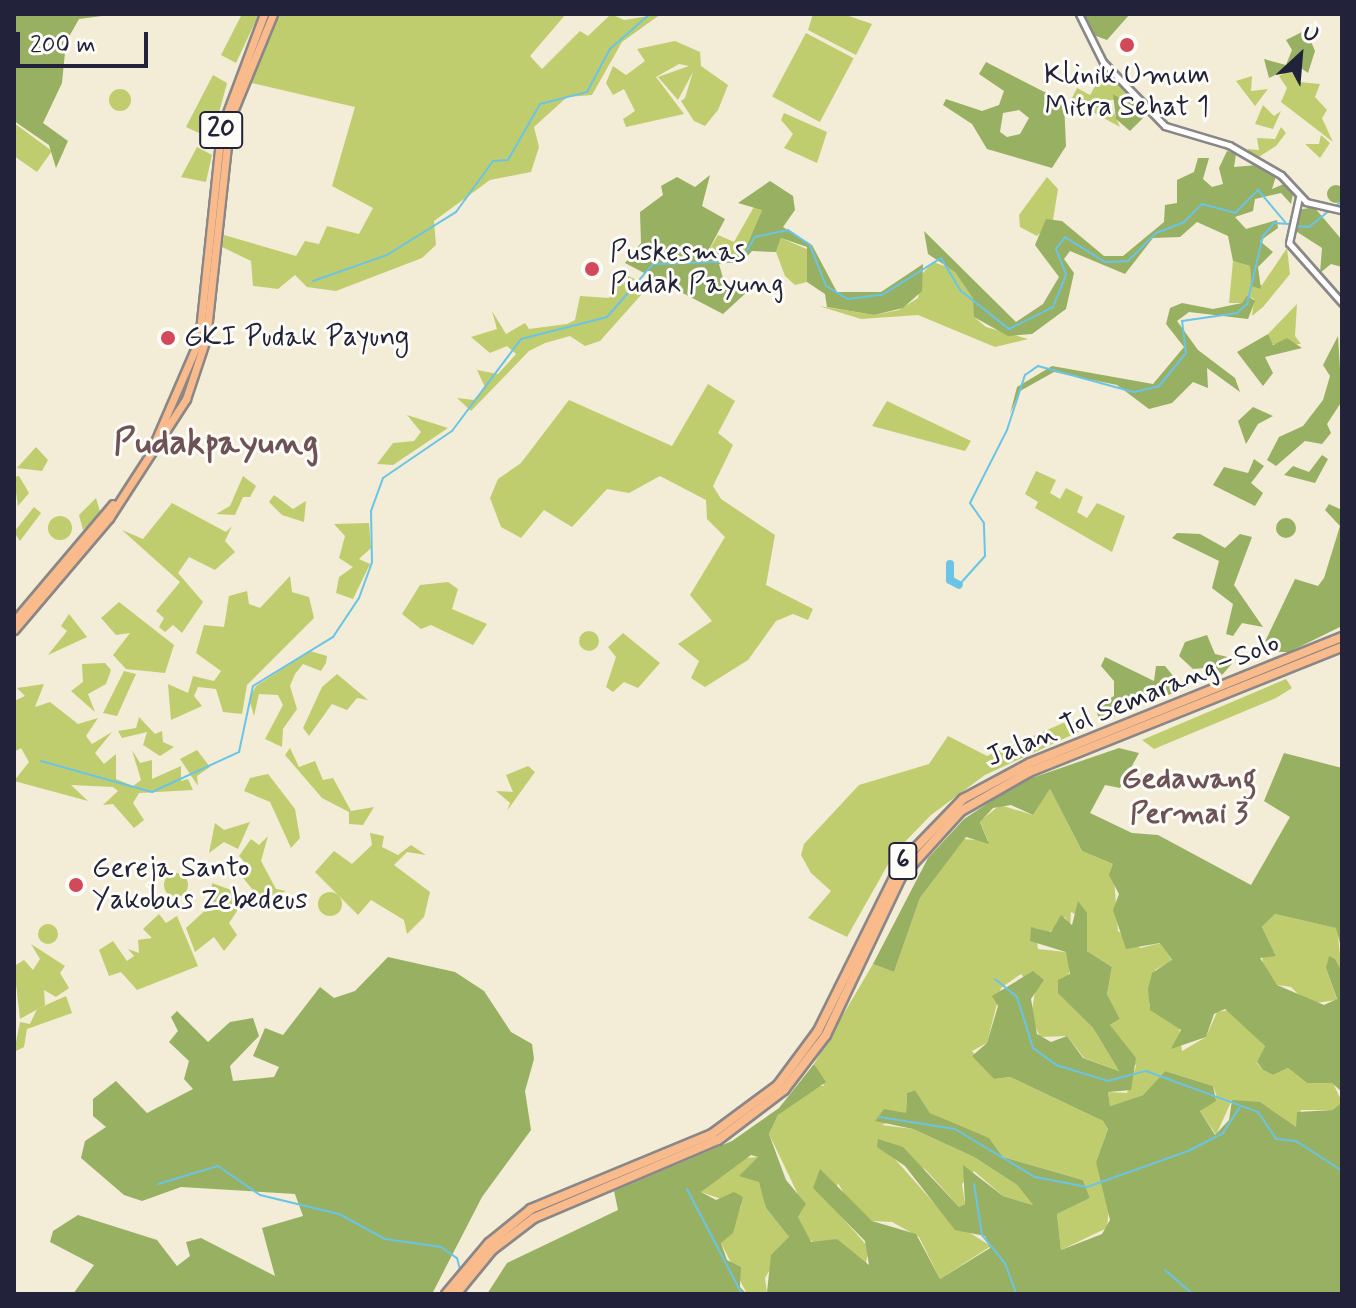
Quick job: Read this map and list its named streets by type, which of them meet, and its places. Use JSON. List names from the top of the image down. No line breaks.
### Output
{"streets":{"highway":["20","Jalan Tol Semarang–Solo","6"]},"districts":["Pudakpayung","Gedawang Permai 3"],"places":["Klinik Umum Mitra Sehat 1","Puskesmas Pudak Payung","GKI Pudak Payung","Gereja Santo Yakobus Zebedeus"],"scale_bar":"200 m","north":"top right"}
